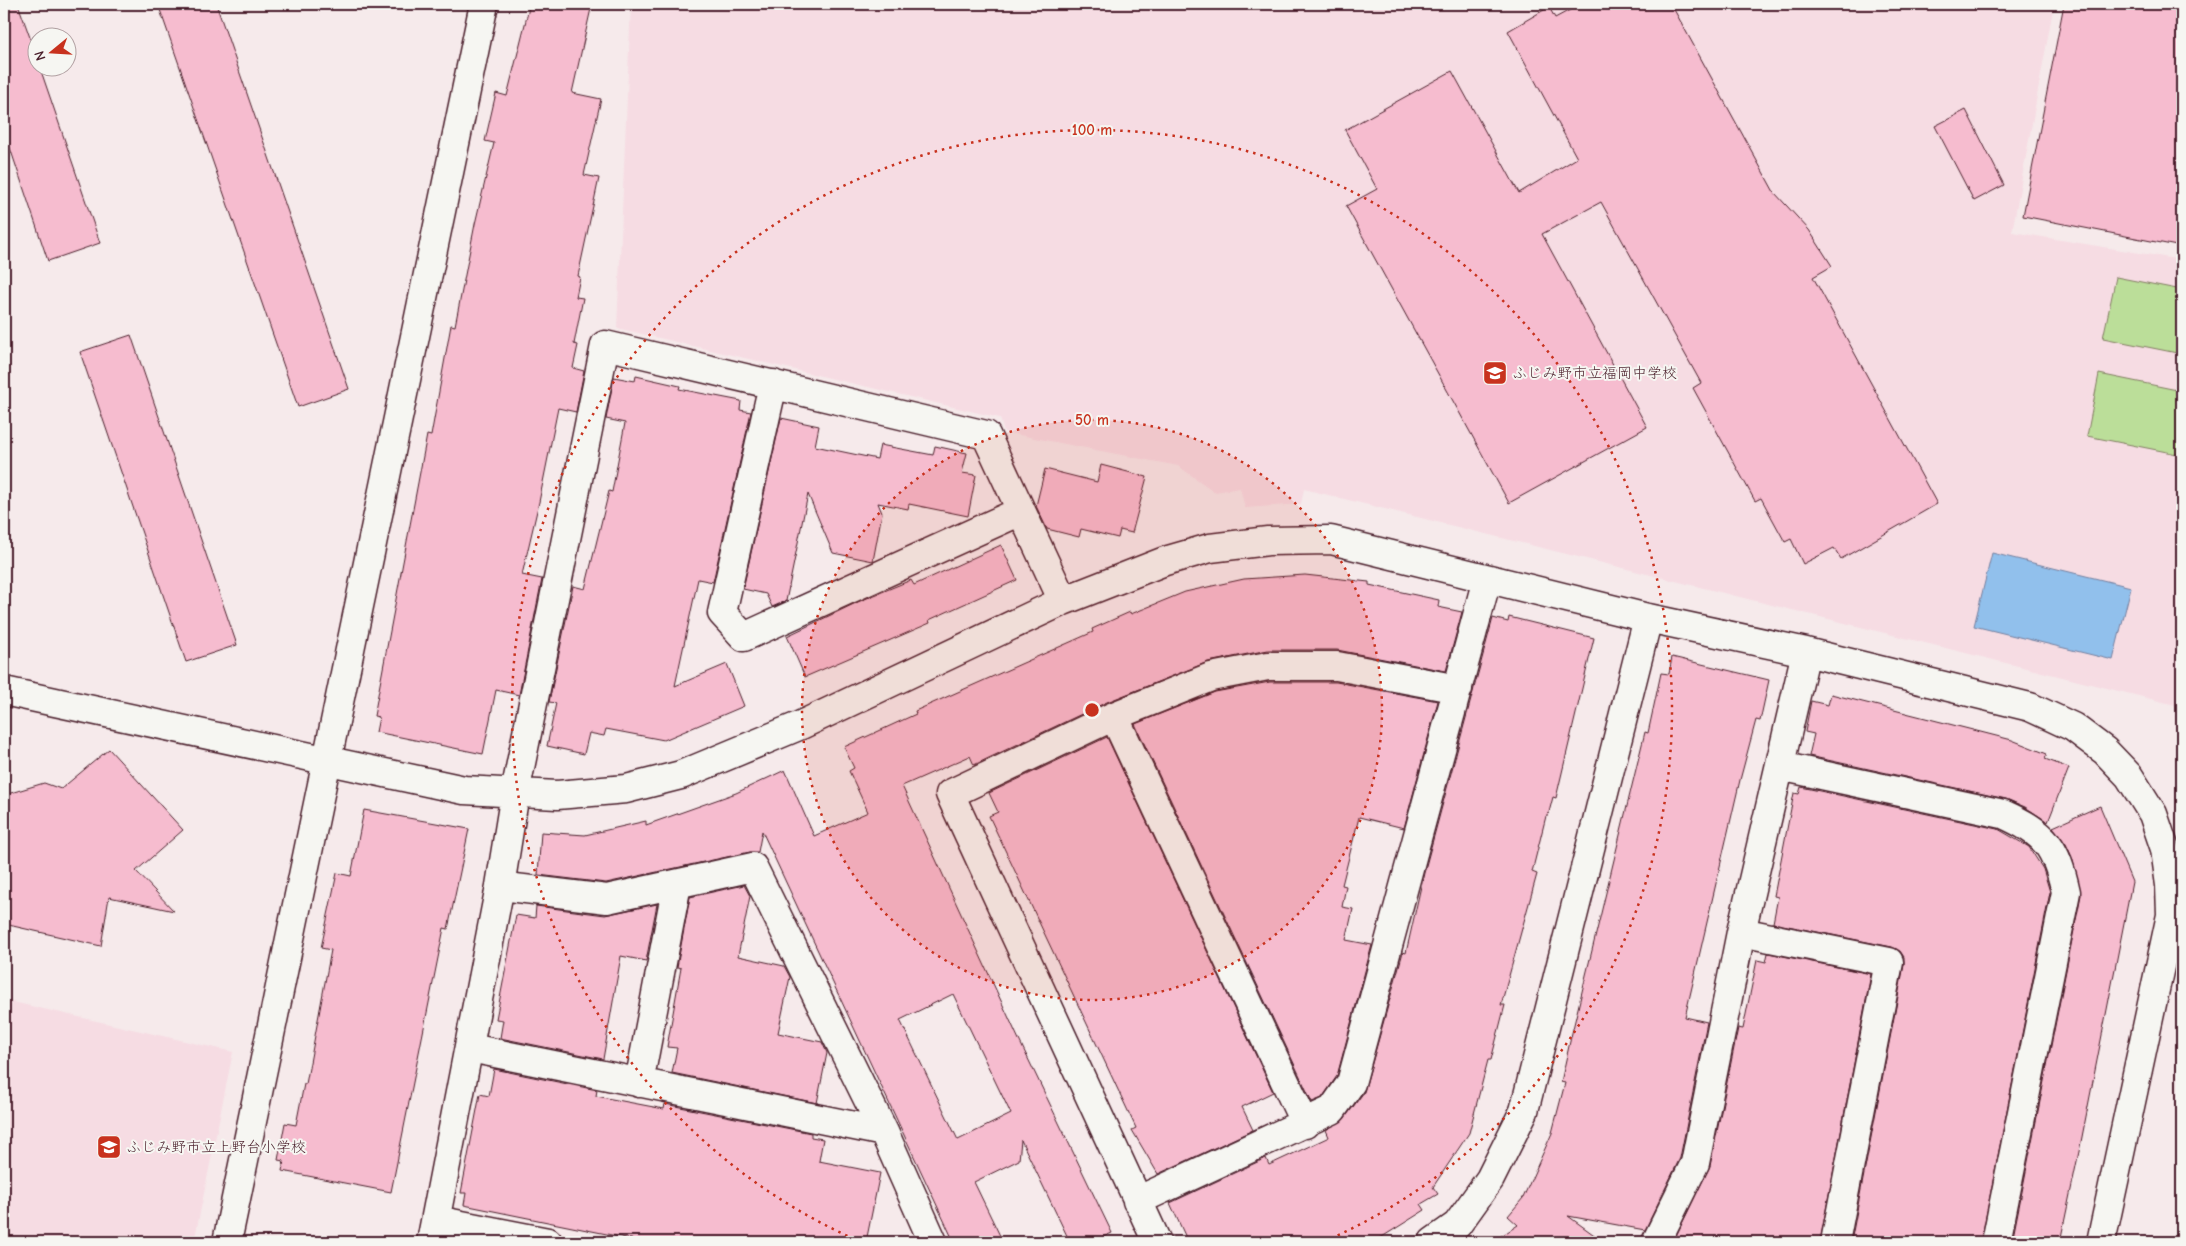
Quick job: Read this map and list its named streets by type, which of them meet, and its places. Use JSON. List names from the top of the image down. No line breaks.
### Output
{"places":{"school or university":["ふじみ野市立福岡中学校","ふじみ野市立上野台小学校"]},"north":"left","rings":["100 m","50 m"]}
